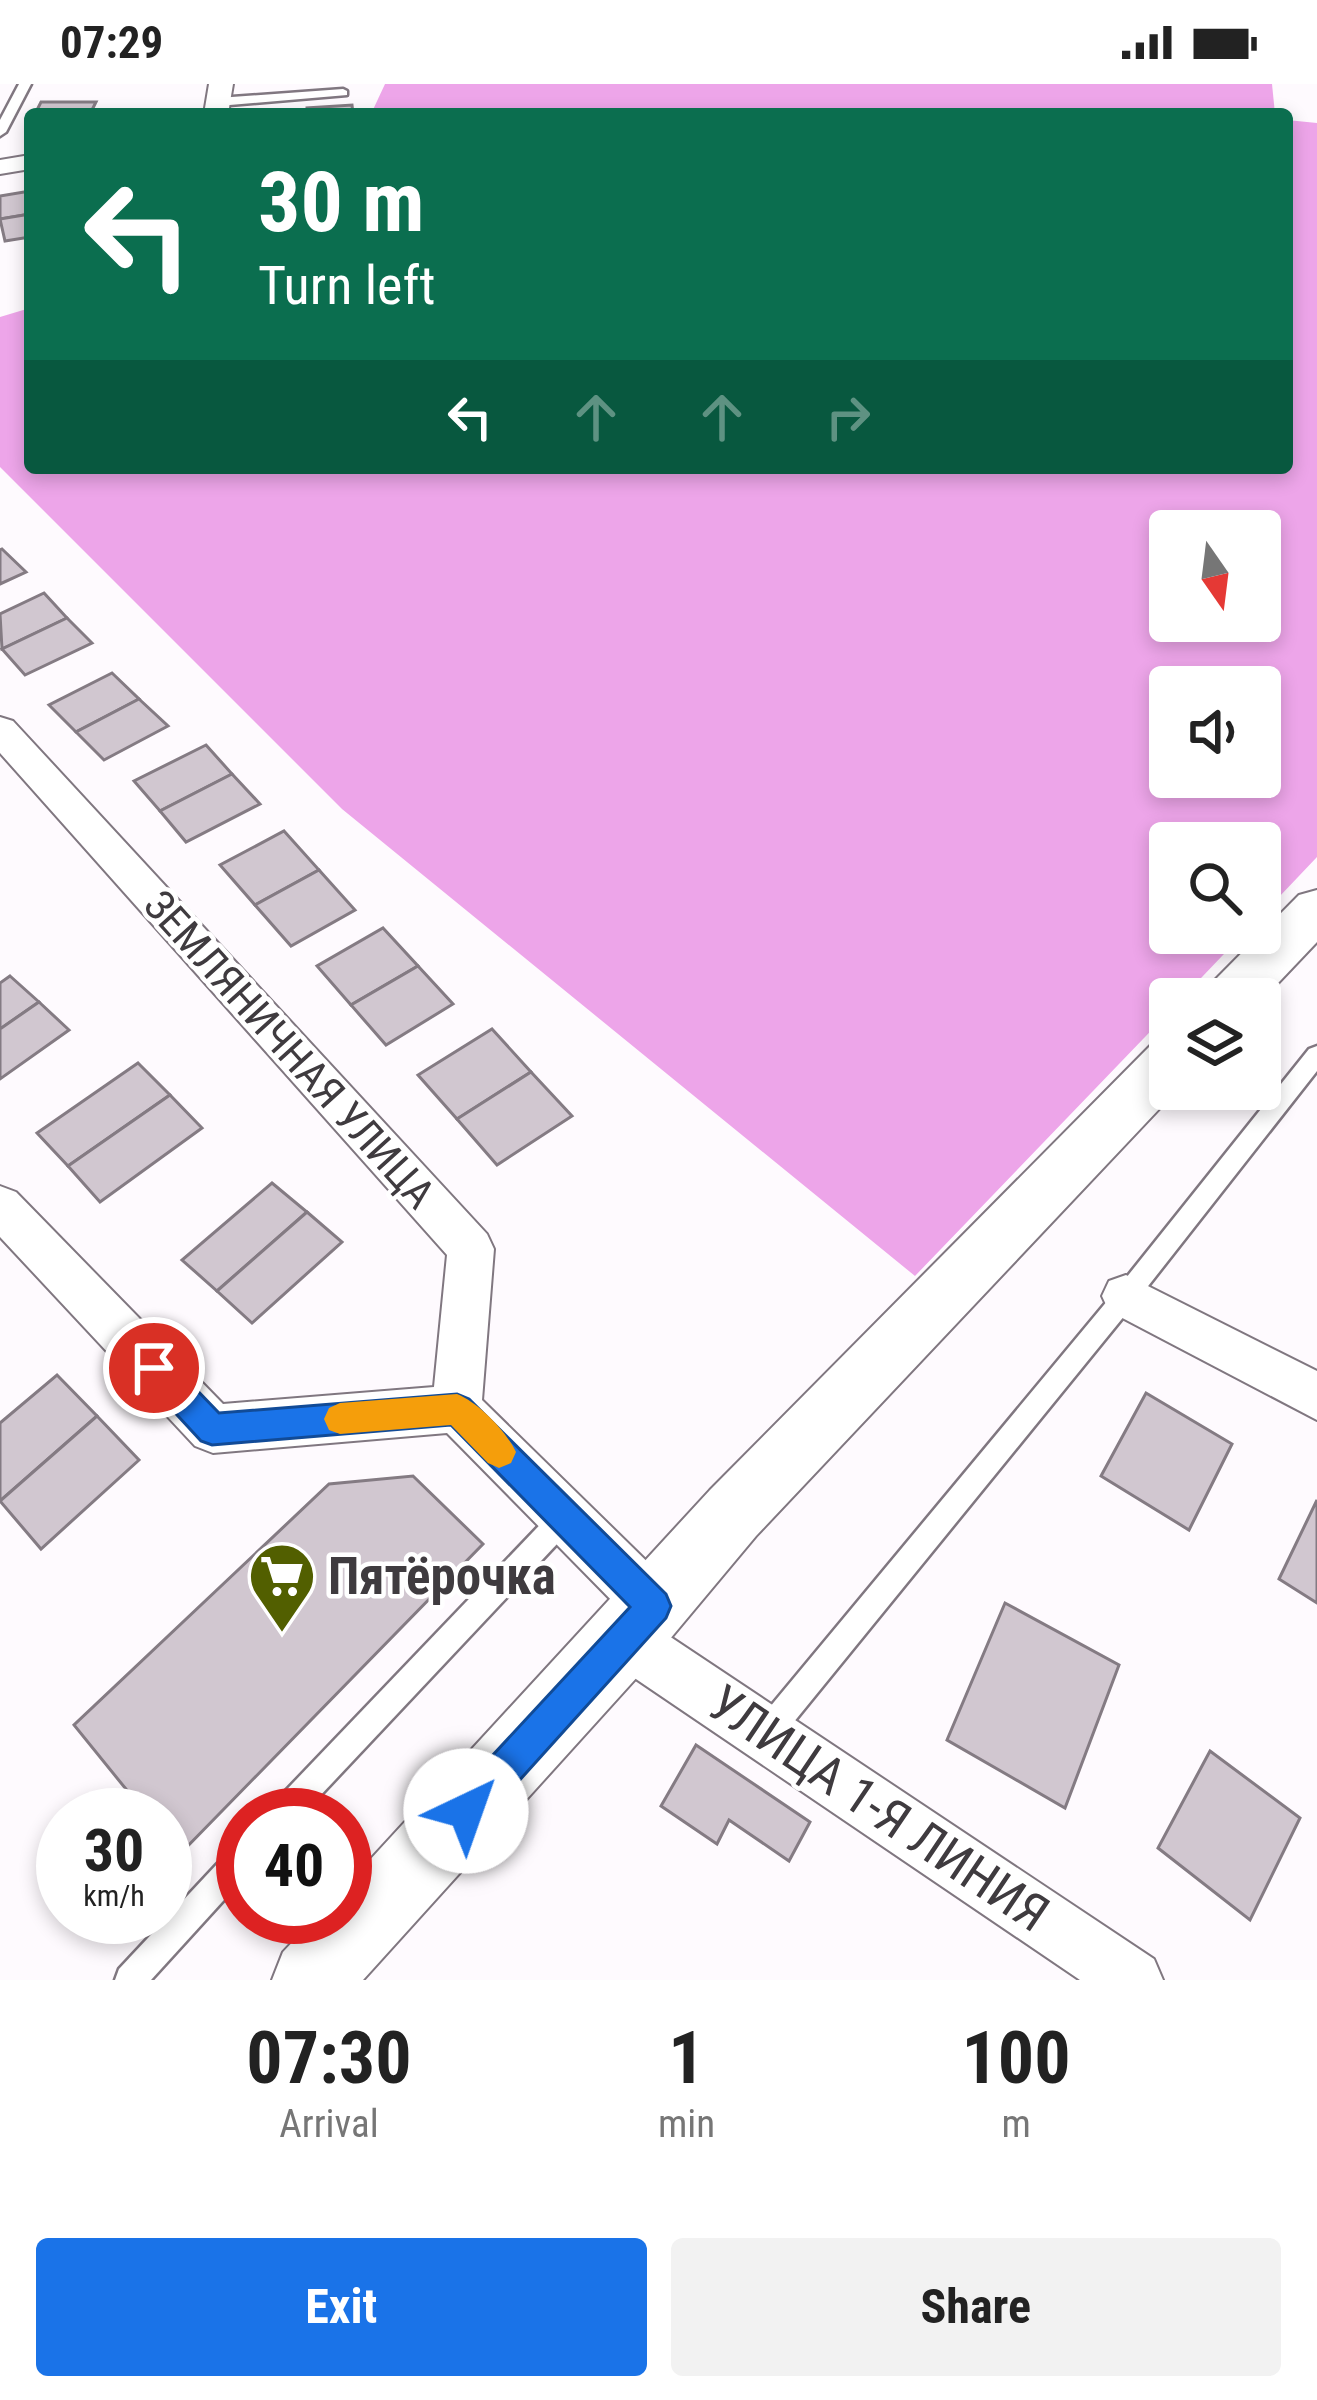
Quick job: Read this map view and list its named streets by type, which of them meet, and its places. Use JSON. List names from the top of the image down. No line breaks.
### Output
{"streets":{"street":["ЗЕМЛЯНИЧНАЯ УЛИЦА","УЛИЦА 1-Я ЛИНИЯ"]},"crossings":[["ЗЕМЛЯНИЧНАЯ УЛИЦА","УЛИЦА 1-Я ЛИНИЯ"]],"places":{"supermarket":["Пятёрочка"]},"north":"bottom","page":{"status":"07:29","turn":["30 m","Turn left"],"speed":"30 km/h","limit":"40","eta":["07:30","Arrival","1","min","100","m"],"buttons":["Exit","Share"]}}
